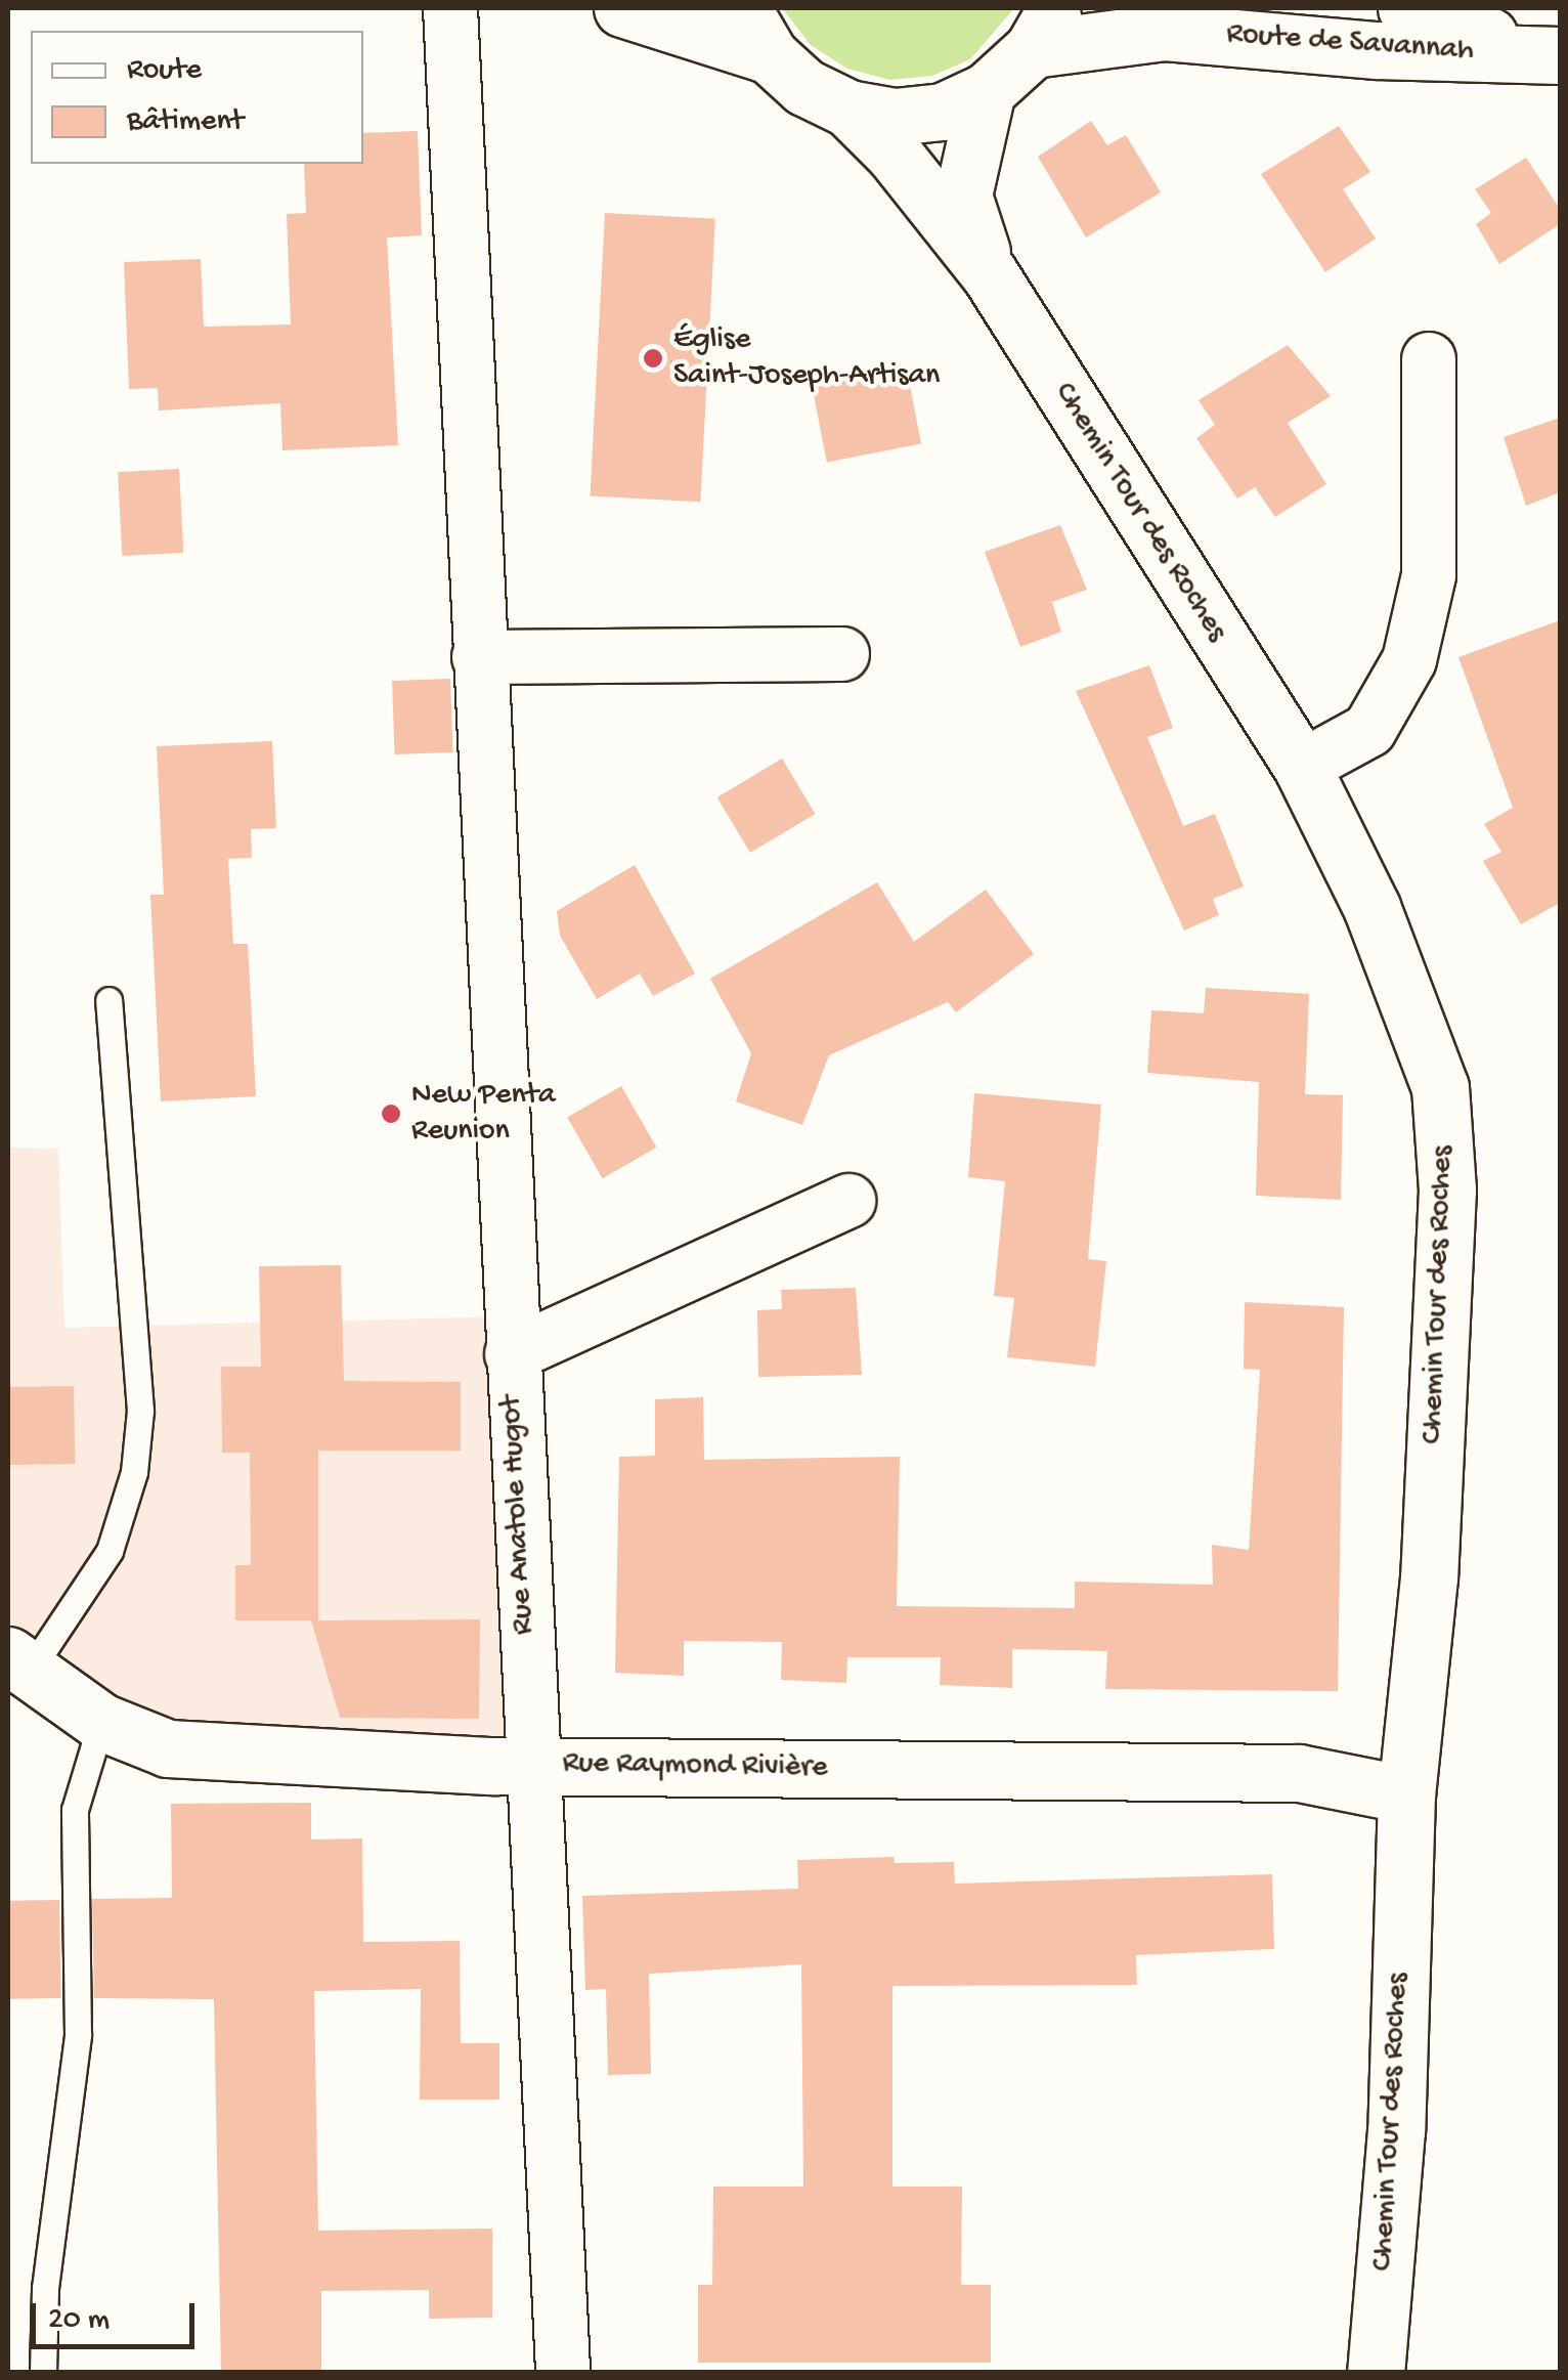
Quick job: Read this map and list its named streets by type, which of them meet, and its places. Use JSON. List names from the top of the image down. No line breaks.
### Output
{"streets":{"street":["Route de Savannah","Chemin Tour des Roches","Rue Anatole Hugot","Rue Raymond Rivière"]},"crossings":[["Chemin Tour des Roches","Rue Raymond Rivière"],["Rue Anatole Hugot","Rue Raymond Rivière"]],"places":["Église Saint-Joseph-Artisan","New Penta Reunion"],"legend":["Route","Bâtiment"],"scale_bar":"20 m"}
